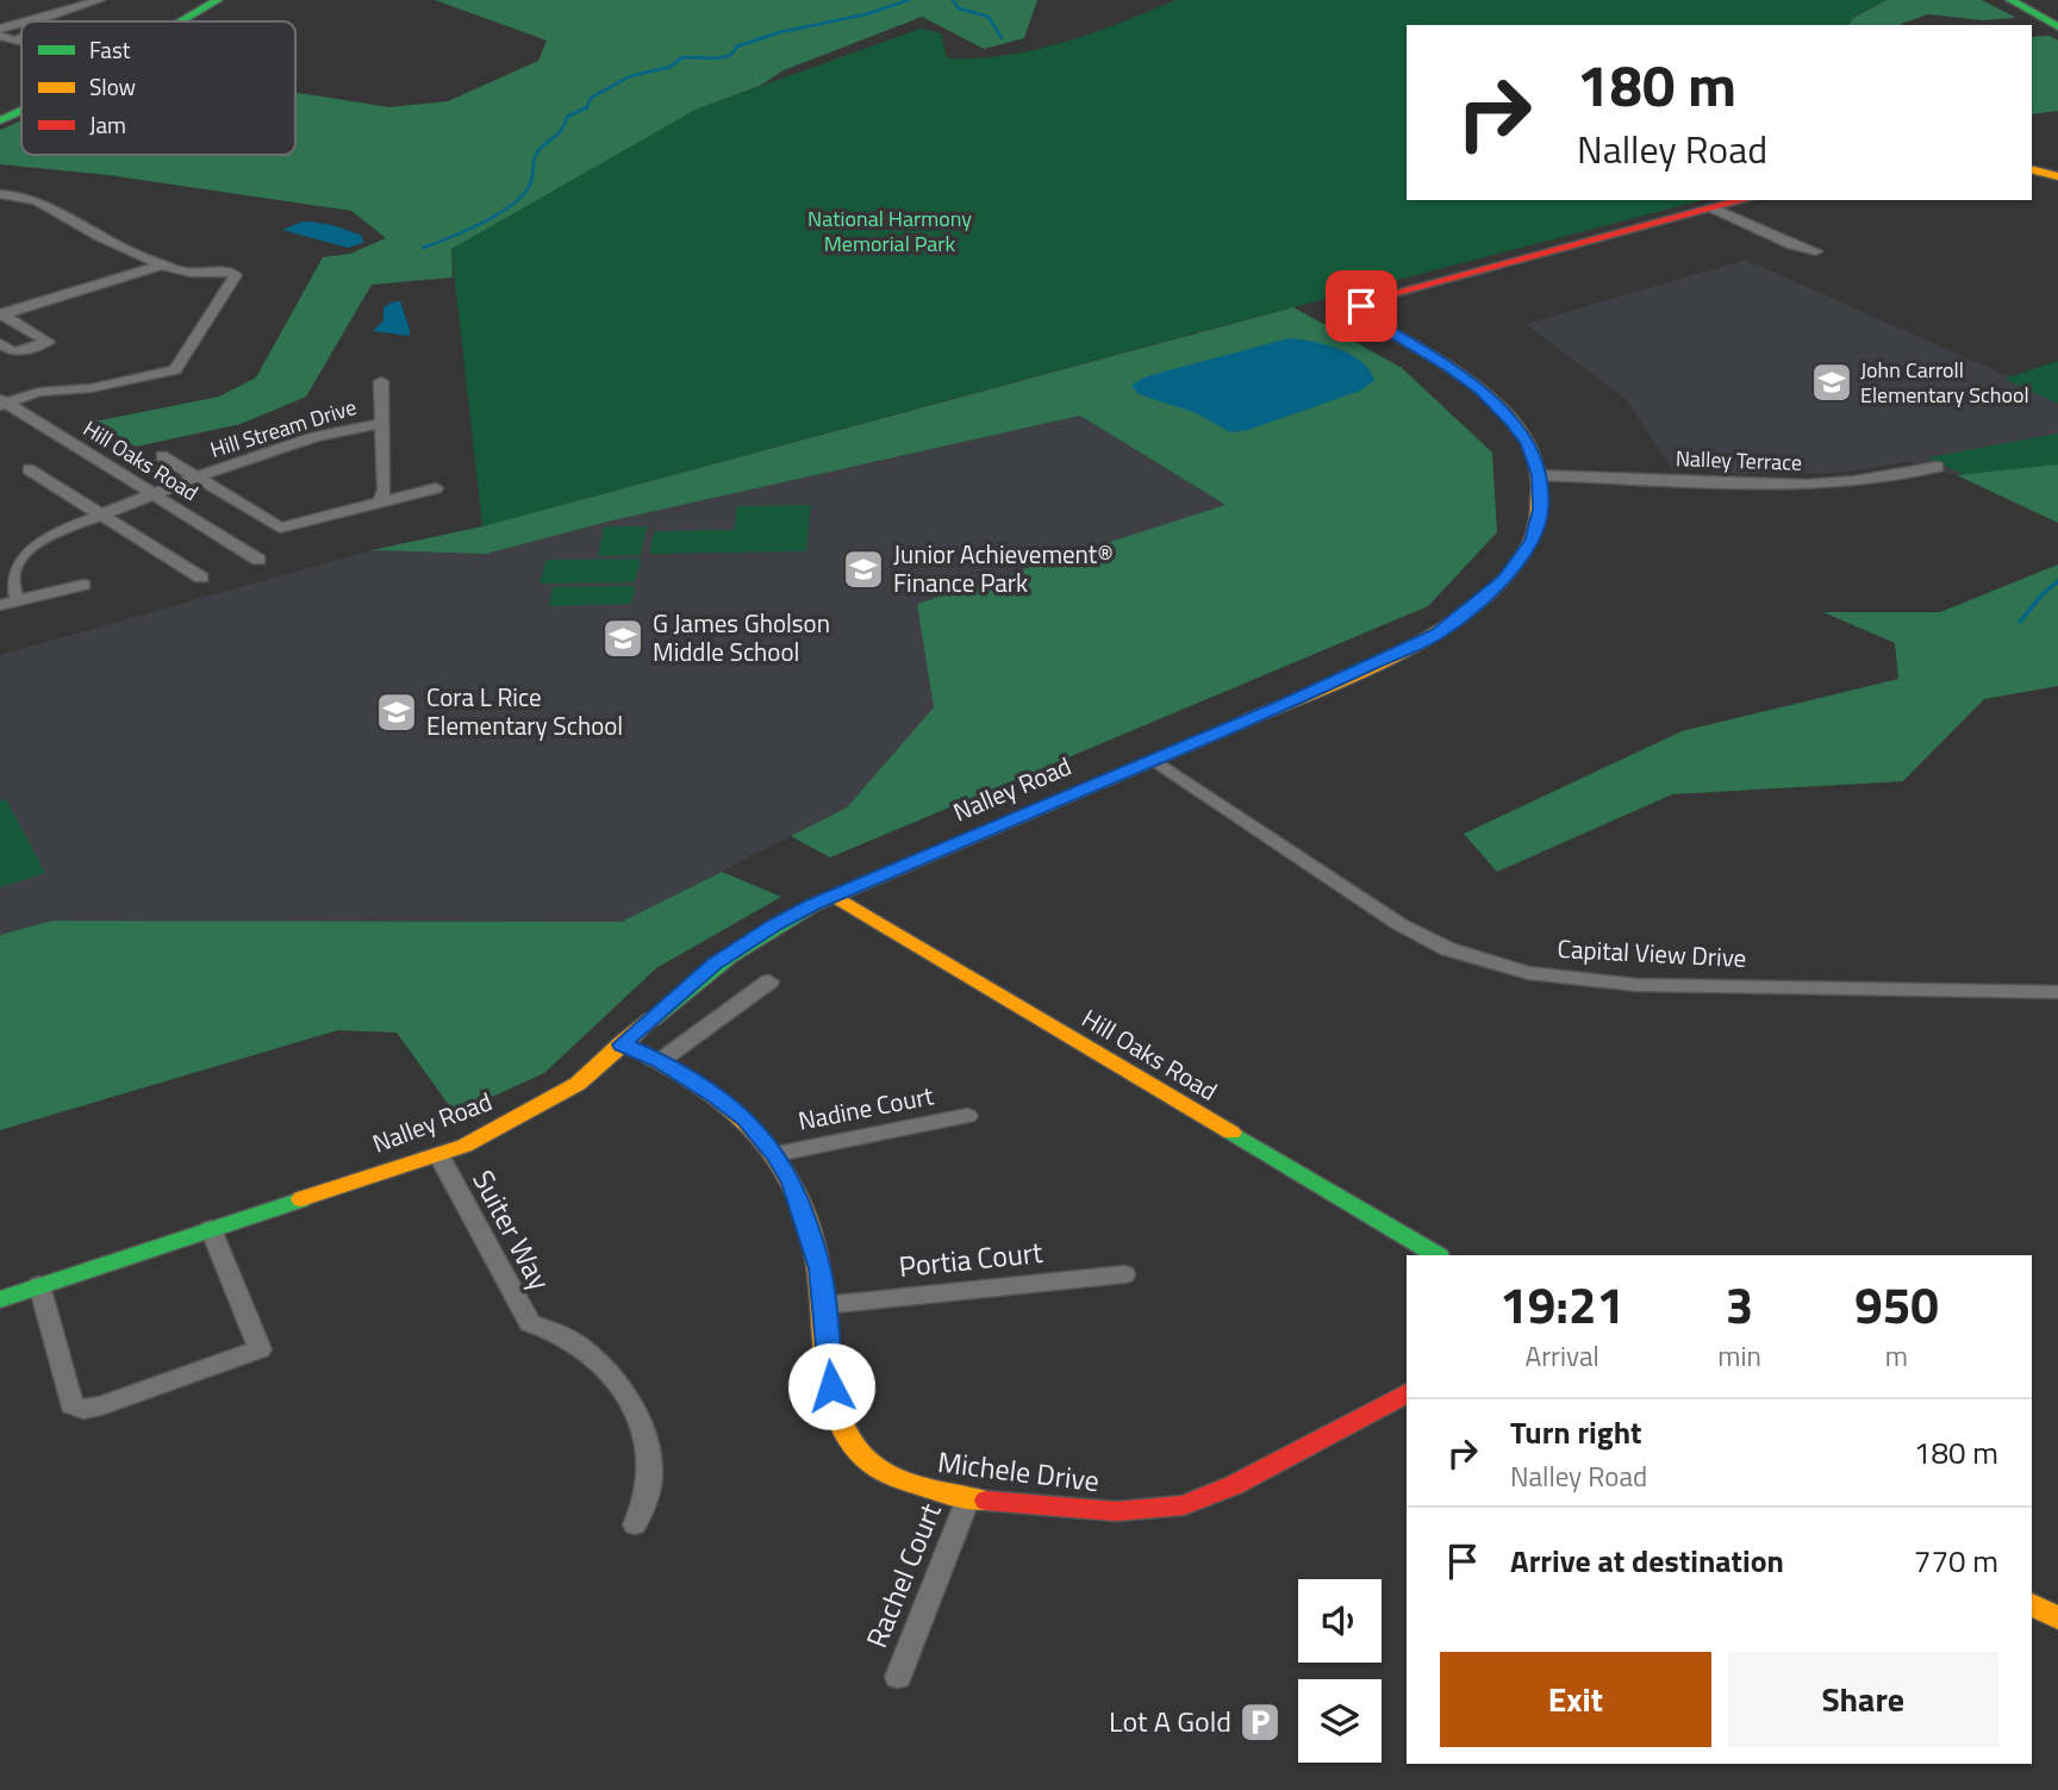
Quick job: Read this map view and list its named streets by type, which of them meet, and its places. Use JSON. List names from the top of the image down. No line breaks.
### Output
{"streets":{"street":["Hill Stream Drive","Hill Oaks Road","Nalley Terrace","Nalley Road","Capital View Drive","Nadine Court","Suiter Way","Portia Court","Michele Drive","Rachel Court"]},"crossings":[["Hill Stream Drive","Hill Oaks Road"],["Hill Oaks Road","Nalley Road"],["Nalley Terrace","Nalley Road"],["Nalley Road","Capital View Drive"],["Nalley Road","Suiter Way"],["Nalley Road","Michele Drive"],["Nadine Court","Michele Drive"],["Portia Court","Michele Drive"],["Michele Drive","Rachel Court"]],"parks":["National Harmony Memorial Park"],"places":{"school or university":["John Carroll Elementary School","Junior Achievement® Finance Park","G James Gholson Middle School","Cora L Rice Elementary School"],"parking":["Lot A Gold"]},"legend":["Fast","Slow","Jam"],"page":{"turn":["180 m","Nalley Road"],"eta":["19:21","Arrival","3","min","950","m"],"list":[{"name":"Turn right","note":"Nalley Road","value":"180 m"},{"name":"Arrive at destination","value":"770 m"}],"buttons":["Exit","Share"]}}
